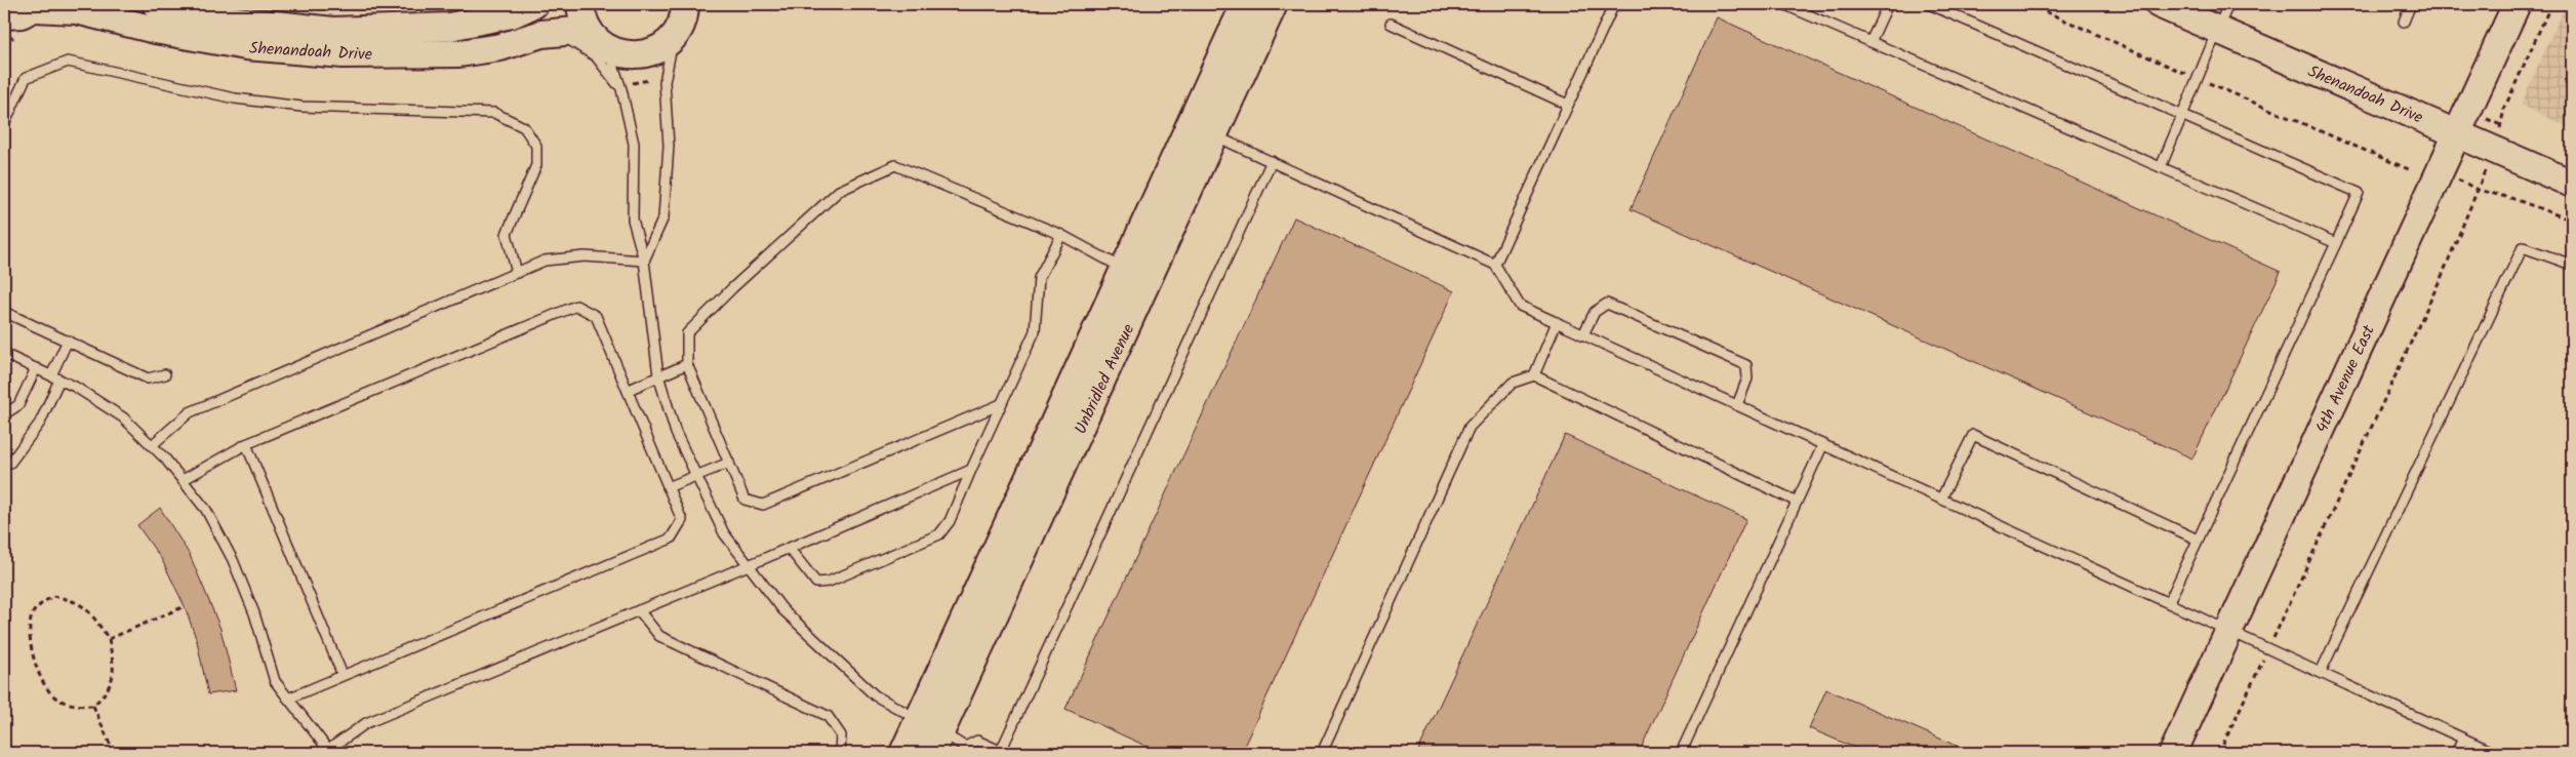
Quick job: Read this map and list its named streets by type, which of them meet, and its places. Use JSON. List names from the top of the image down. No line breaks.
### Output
{"streets":{"street":["Shenandoah Drive","Unbridled Avenue","4th Avenue East"]},"crossings":[["Shenandoah Drive","4th Avenue East"]]}
